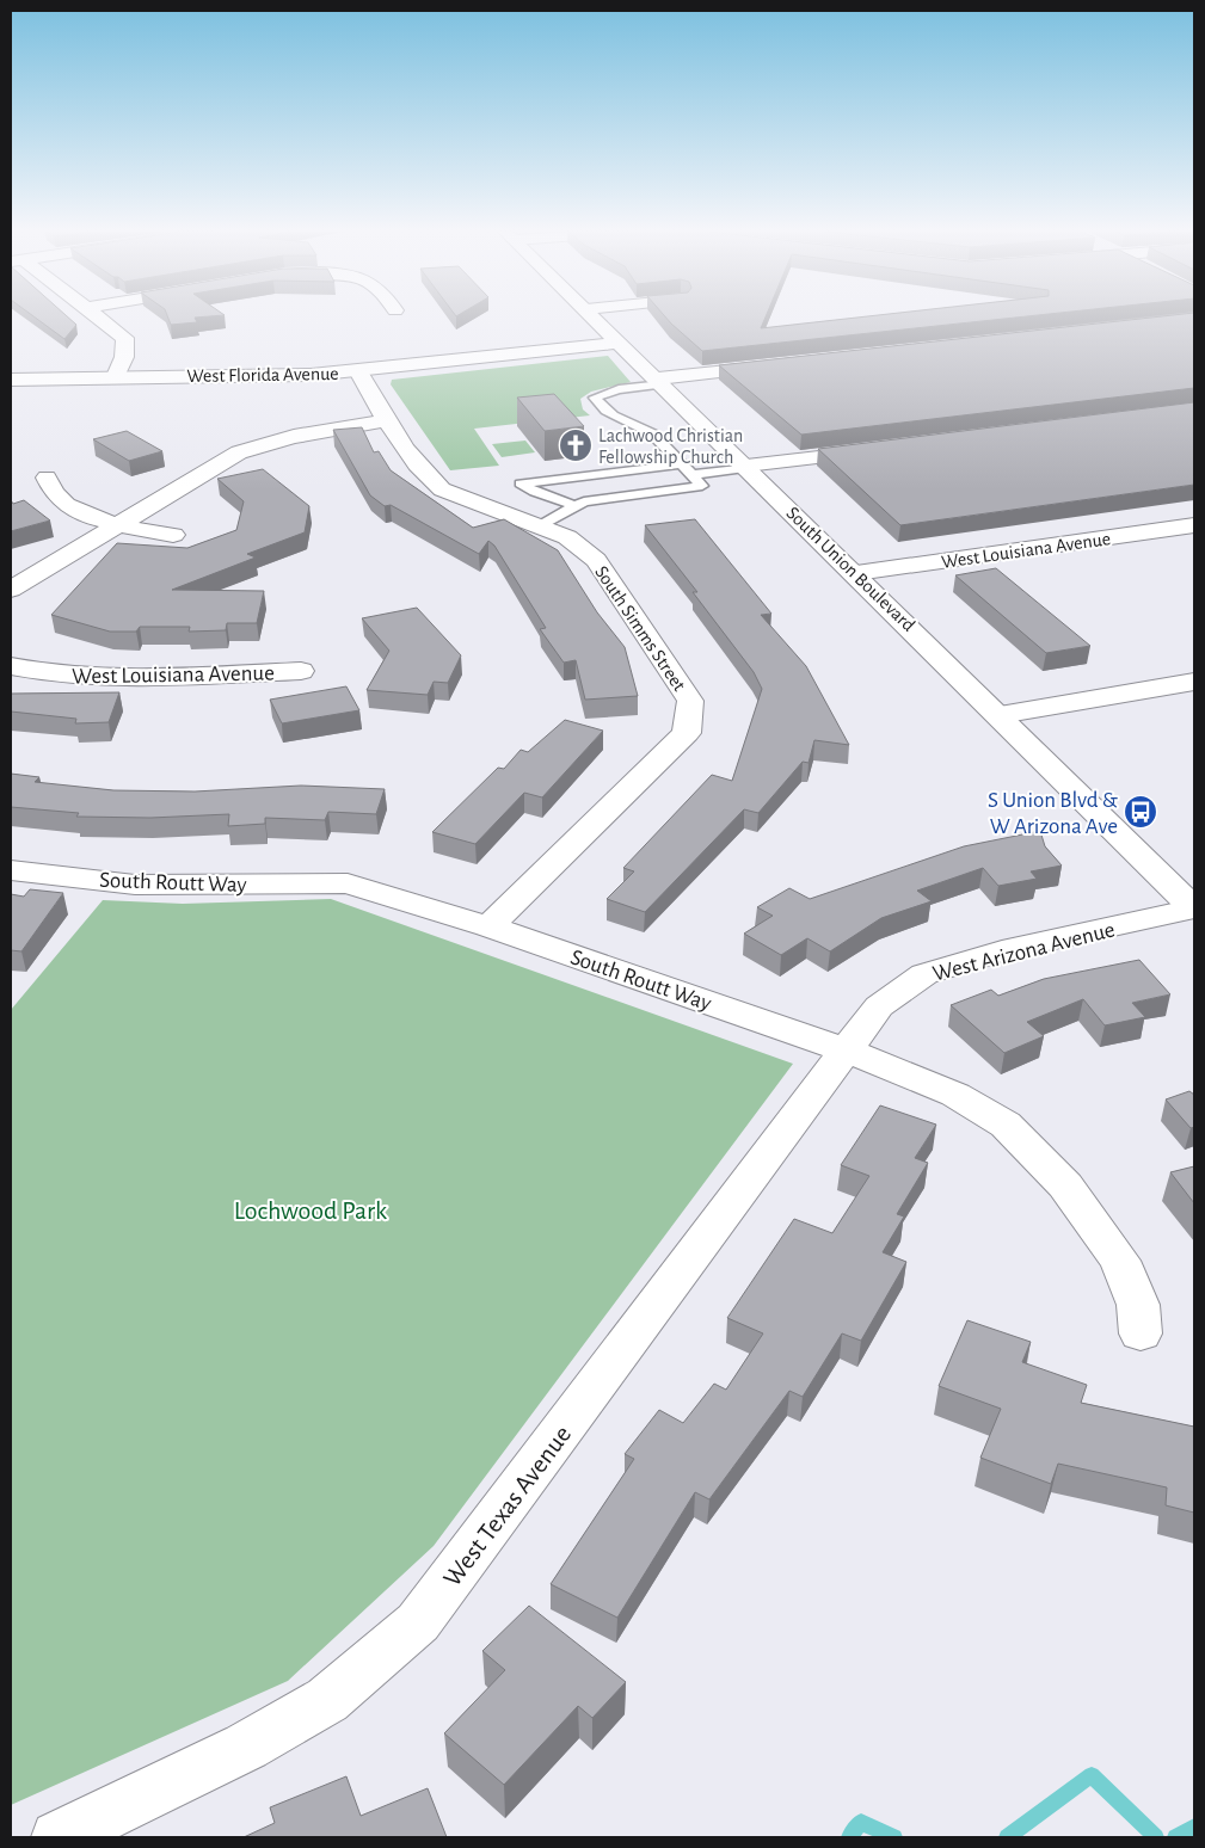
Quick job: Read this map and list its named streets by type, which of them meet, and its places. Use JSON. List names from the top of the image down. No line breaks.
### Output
{"streets":{"street":["West Florida Avenue","West Louisiana Avenue","South Union Boulevard","South Simms Street","South Routt Way","West Arizona Avenue","West Texas Avenue"]},"crossings":[["West Florida Avenue","South Union Boulevard"],["West Florida Avenue","South Simms Street"],["West Louisiana Avenue","South Union Boulevard"],["South Union Boulevard","West Arizona Avenue"],["South Simms Street","South Routt Way"],["South Routt Way","West Arizona Avenue"],["South Routt Way","West Texas Avenue"],["West Arizona Avenue","West Texas Avenue"]],"parks":["Lochwood Park"],"places":{"church":["Lachwood Christian Fellowship Church"],"bus stop":["S Union Blvd & W Arizona Ave"]}}
